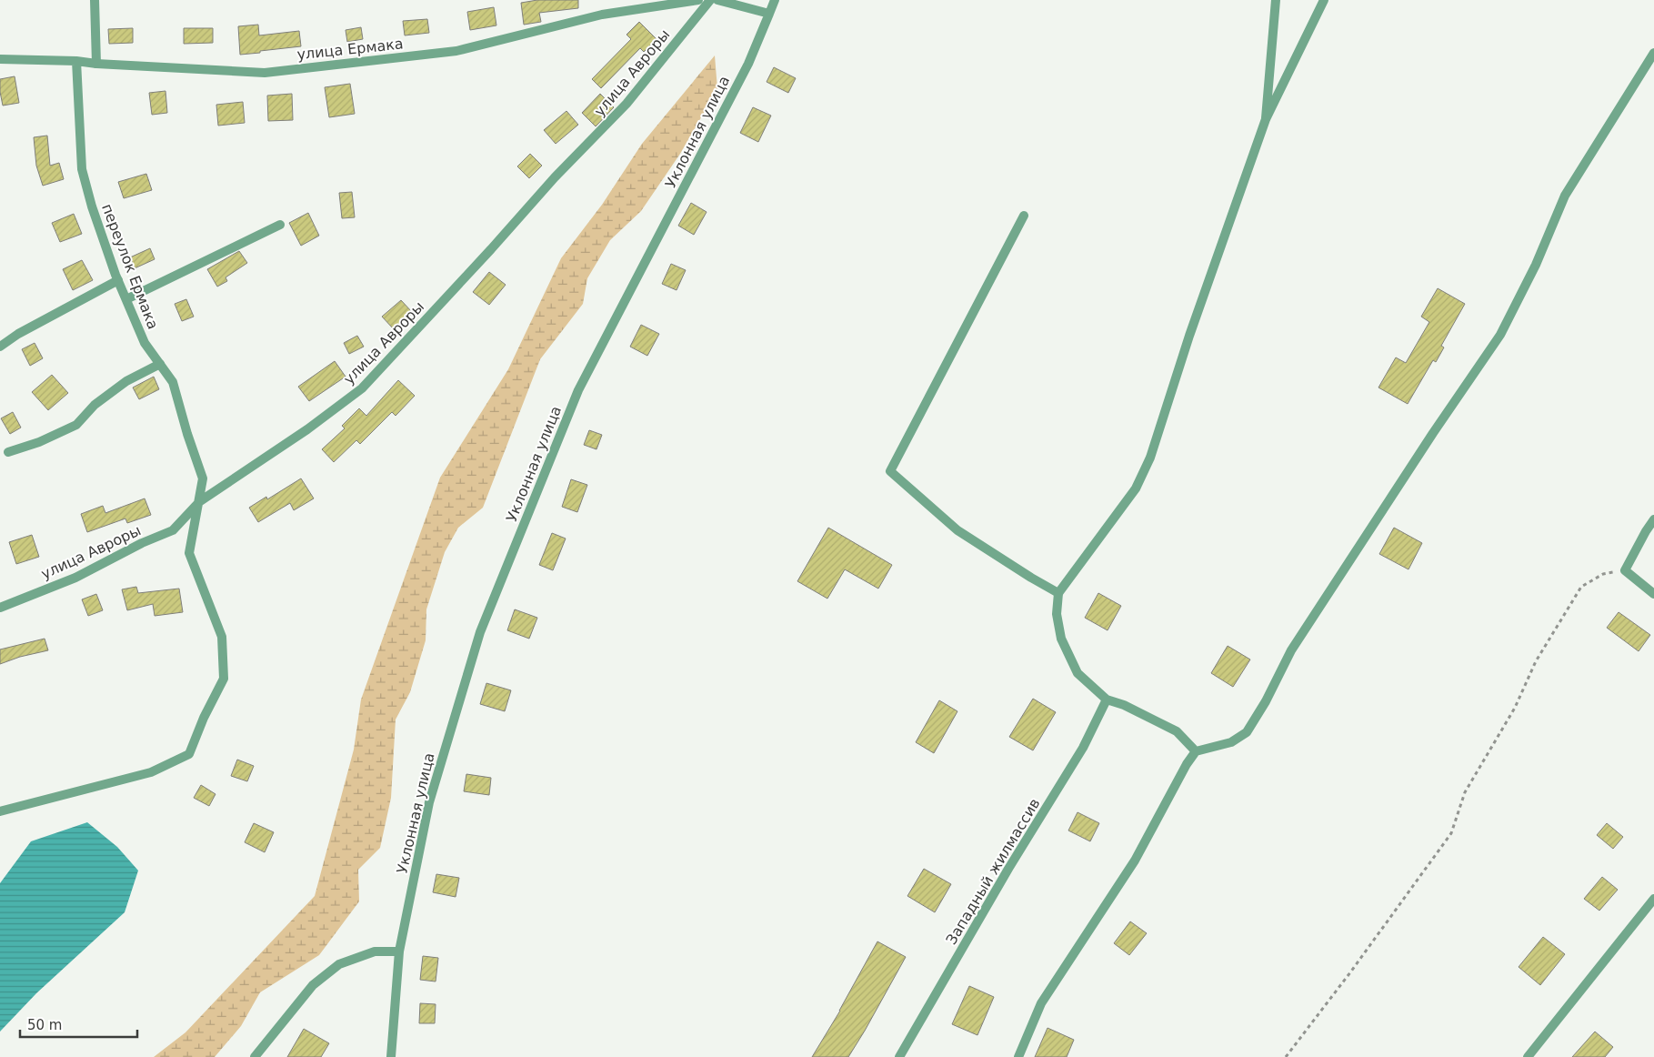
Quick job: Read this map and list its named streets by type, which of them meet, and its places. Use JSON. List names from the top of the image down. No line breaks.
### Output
{"streets":{"street":["улица Ермака","улица Авроры","Уклонная улица","переулок Ермака","Западный жилмассив"]},"crossings":[["улица Ермака","переулок Ермака"],["улица Авроры","переулок Ермака"]],"scale_bar":"50 m"}
